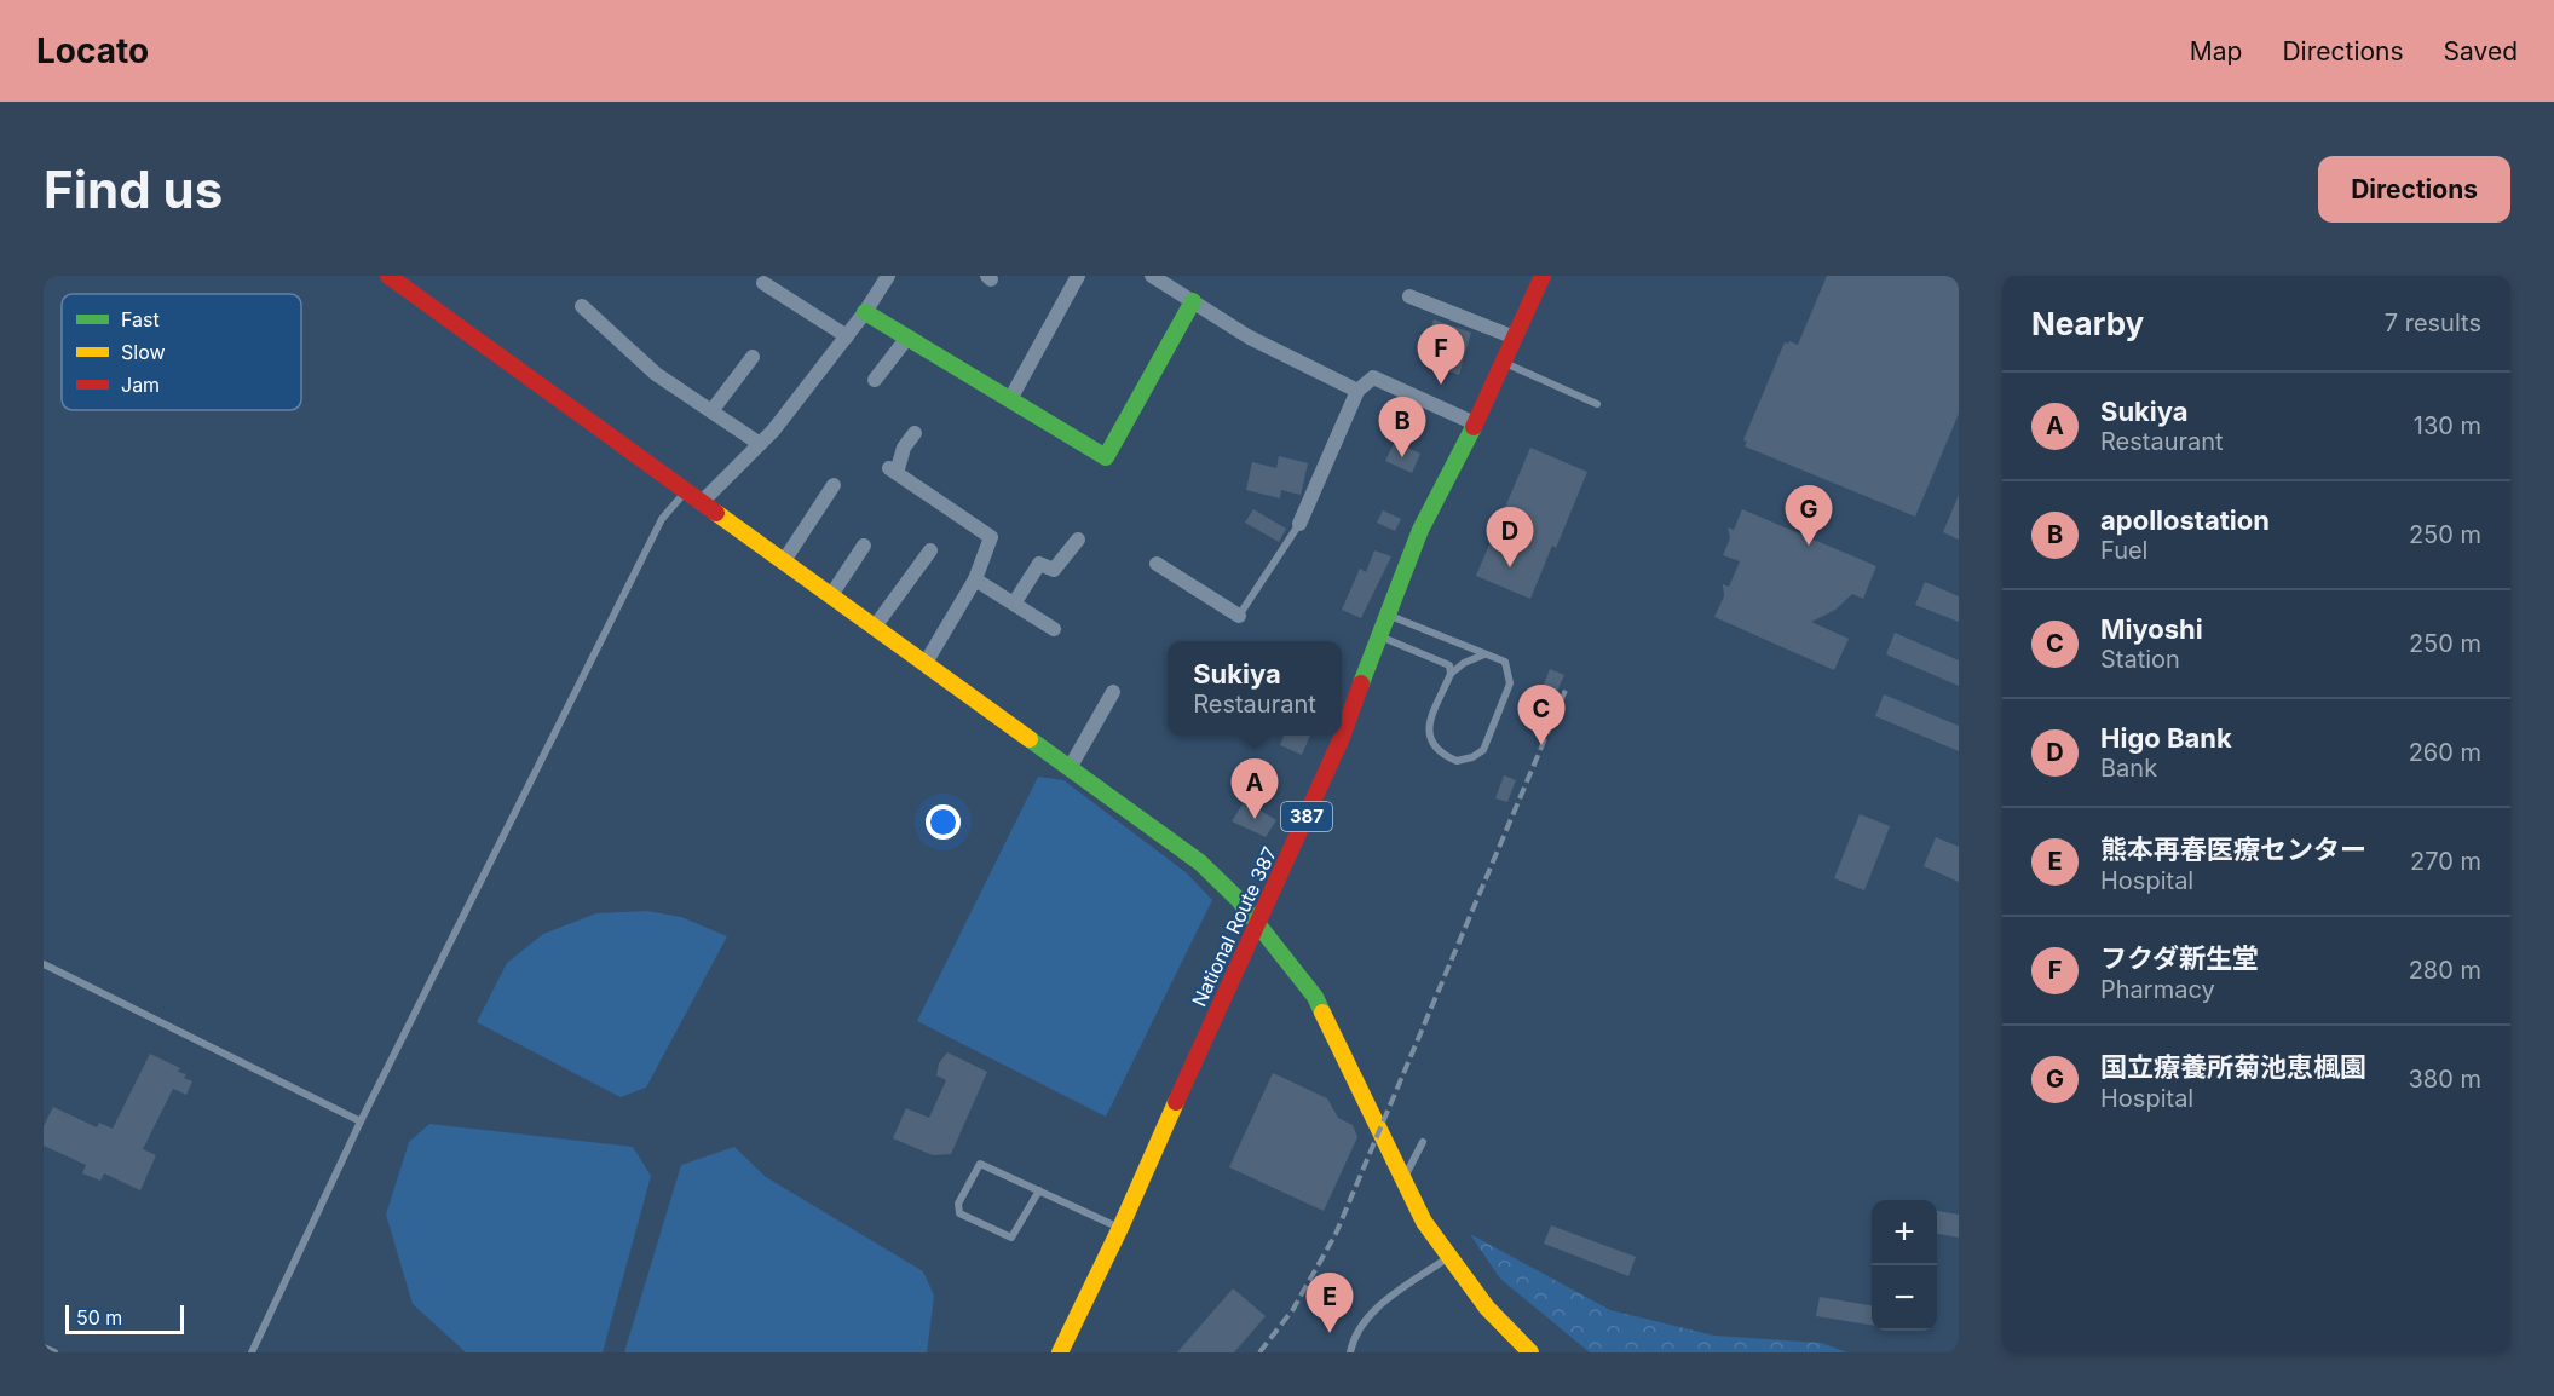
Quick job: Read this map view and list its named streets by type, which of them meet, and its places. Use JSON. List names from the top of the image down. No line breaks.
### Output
{"streets":{"main road":["387","National Route 387"]},"legend":["Fast","Slow","Jam"],"scale_bar":"50 m","page":{"header":"Locato","nav":["Map","Directions","Saved"],"buttons":"Directions","title":"Find us","heading":["Nearby","7 results"],"pins":["F","B","G","D","C","A","E"],"list":[{"mark":"A","name":"Sukiya","note":"Restaurant","value":"130 m"},{"mark":"B","name":"apollostation","note":"Fuel","value":"250 m"},{"mark":"C","name":"Miyoshi","note":"Station","value":"250 m"},{"mark":"D","name":"Higo Bank","note":"Bank","value":"260 m"},{"mark":"E","name":"熊本再春医療センター","note":"Hospital","value":"270 m"},{"mark":"F","name":"フクダ新生堂","note":"Pharmacy","value":"280 m"},{"mark":"G","name":"国立療養所菊池恵楓園","note":"Hospital","value":"380 m"}],"popup":["Sukiya","Restaurant"],"map_buttons":["+","−"],"scale":"50 m"}}
